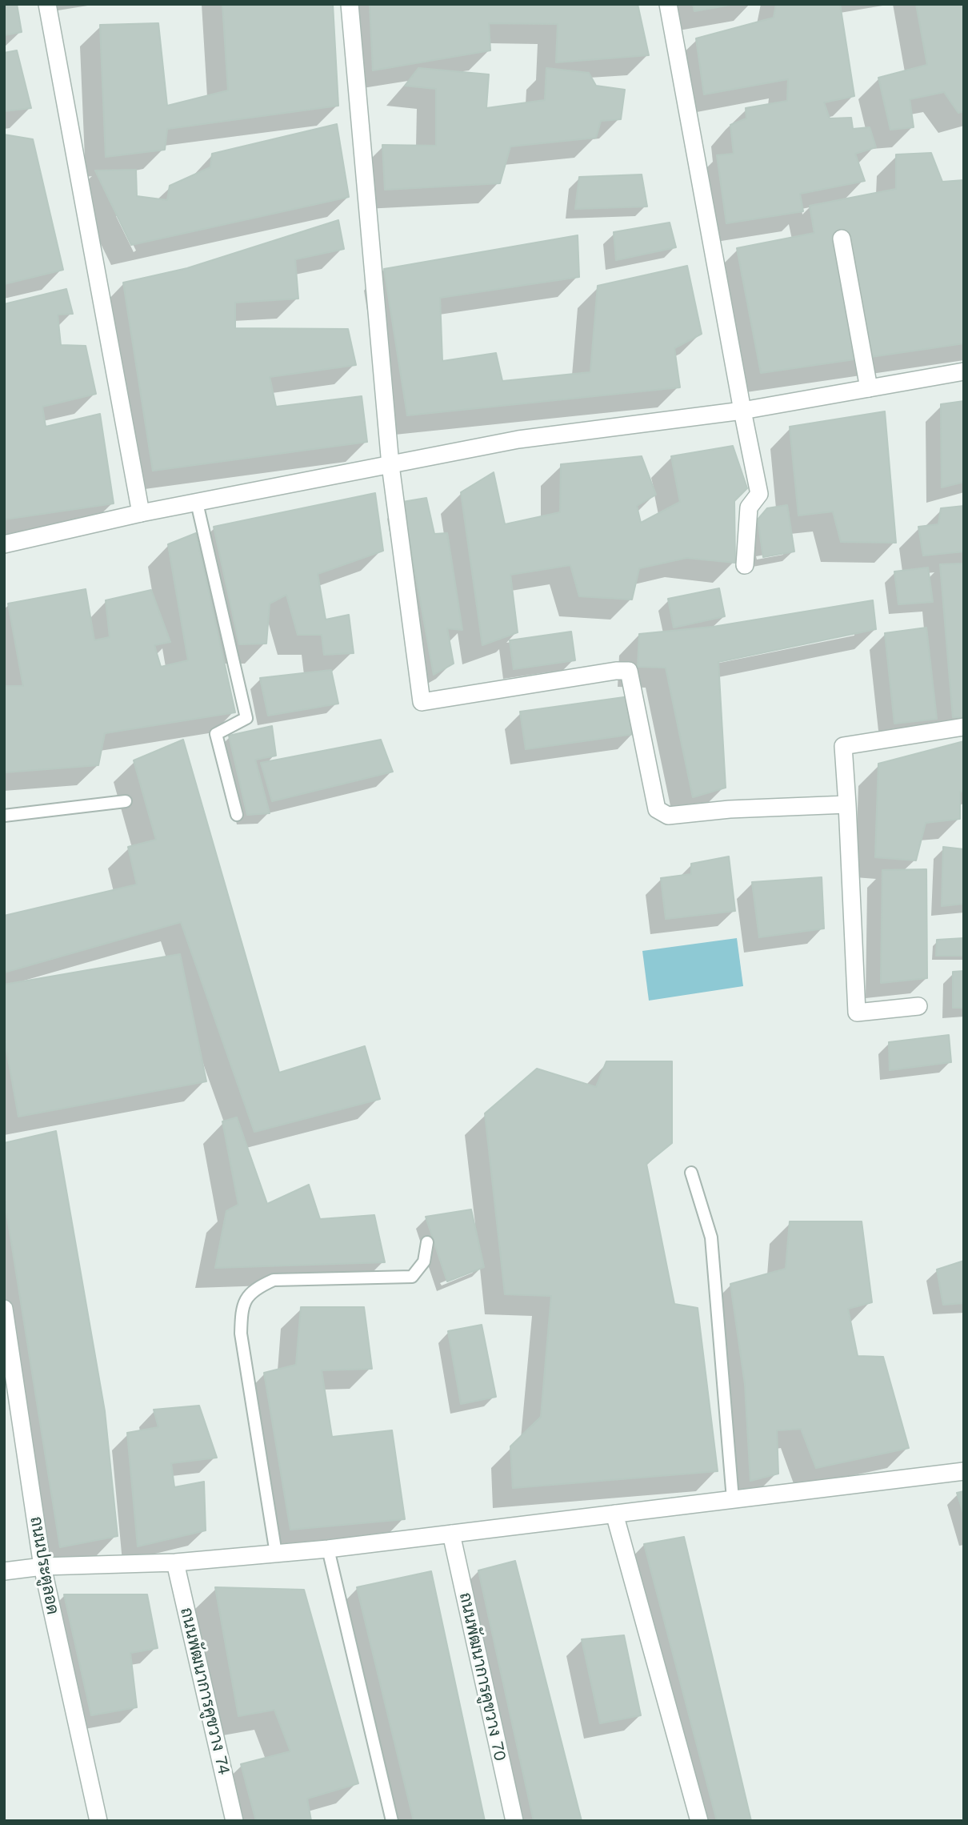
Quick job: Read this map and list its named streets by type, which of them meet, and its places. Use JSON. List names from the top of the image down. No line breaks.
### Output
{"streets":{"street":["ถนนประตูลอด","ถนนพัฒนาการคูขวาง 70","ถนนพัฒนาการคูขวาง 74"]}}
